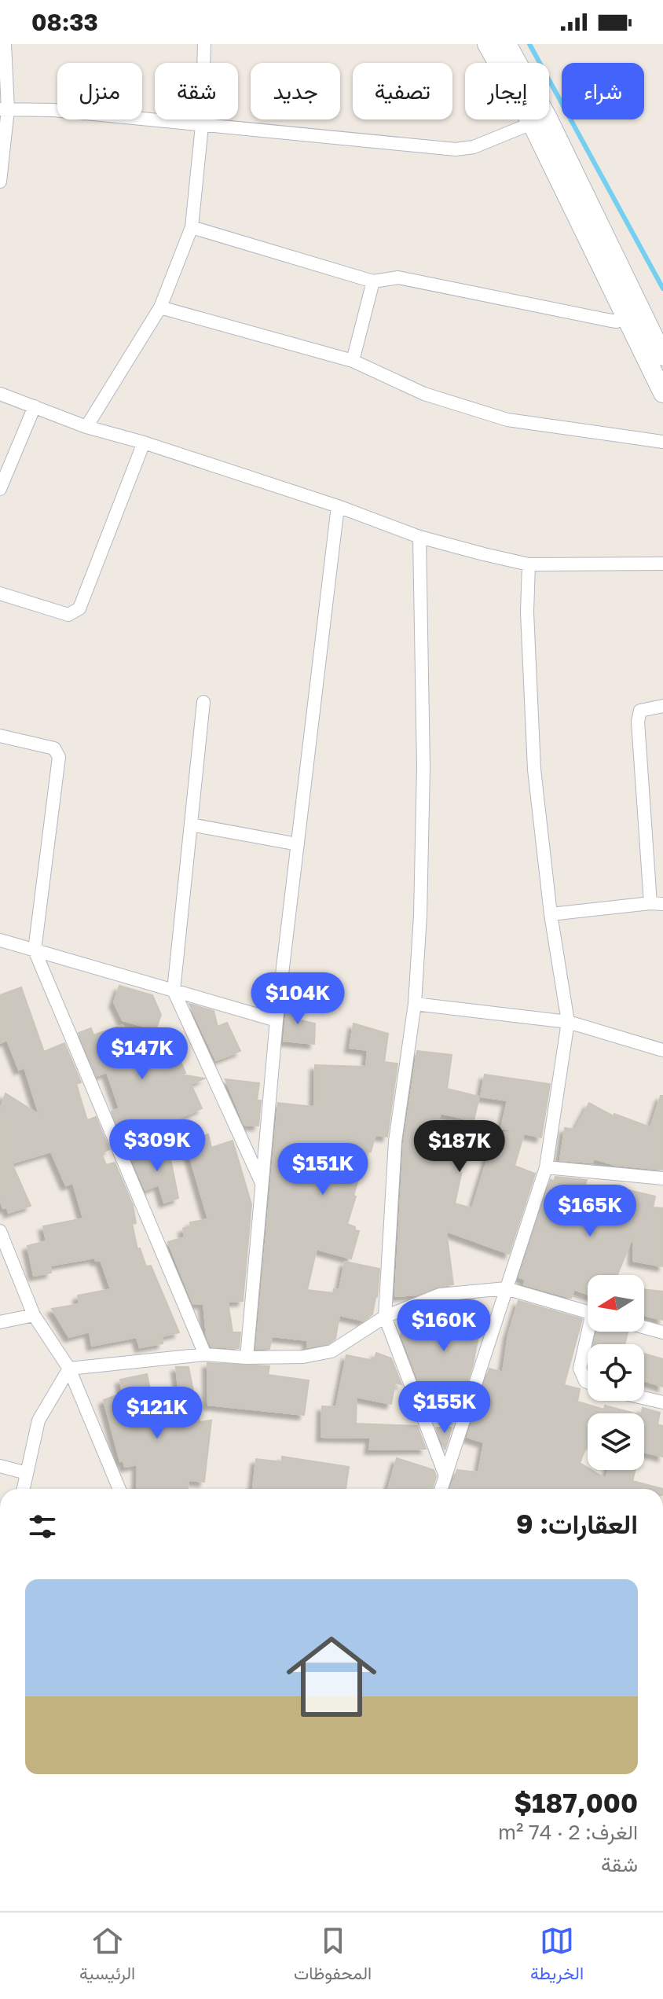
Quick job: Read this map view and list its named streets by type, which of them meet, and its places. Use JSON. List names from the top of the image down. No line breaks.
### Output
{"north":"left","page":{"status":"08:33","chip":["شراء","إيجار","تصفية","جديد","شقة","منزل"],"price":["$104K","$147K","$309K","$187K","$151K","$165K","$160K","$155K","$121K"],"heading":"العقارات: 9","list":[{"name":"$187,000","note":"الغرف: 2 · 74 m² · شقة"}],"tabs":["الخريطة","المحفوظات","الرئيسية"]}}
